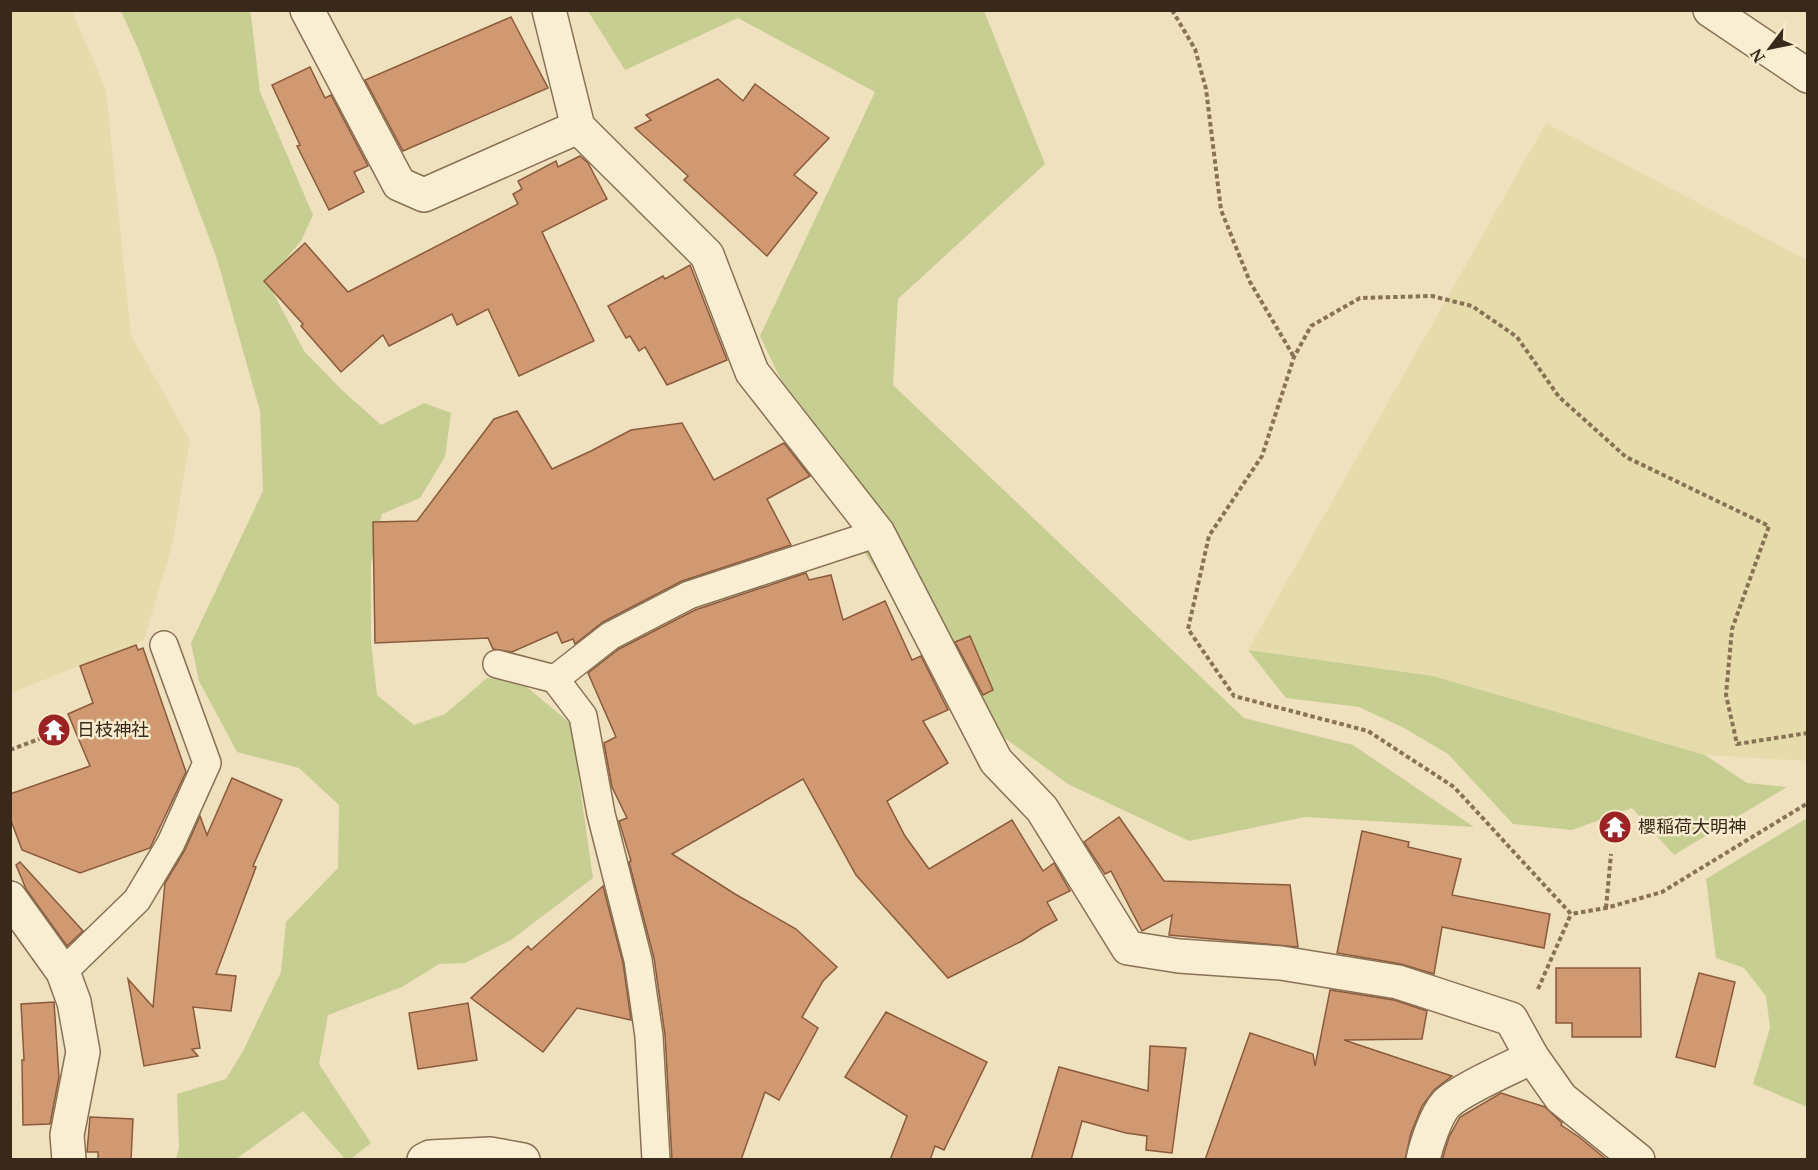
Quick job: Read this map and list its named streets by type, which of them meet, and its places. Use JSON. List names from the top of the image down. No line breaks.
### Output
{"places":{"temple":["日枝神社","櫻稲荷大明神"]},"north":"bottom left"}
